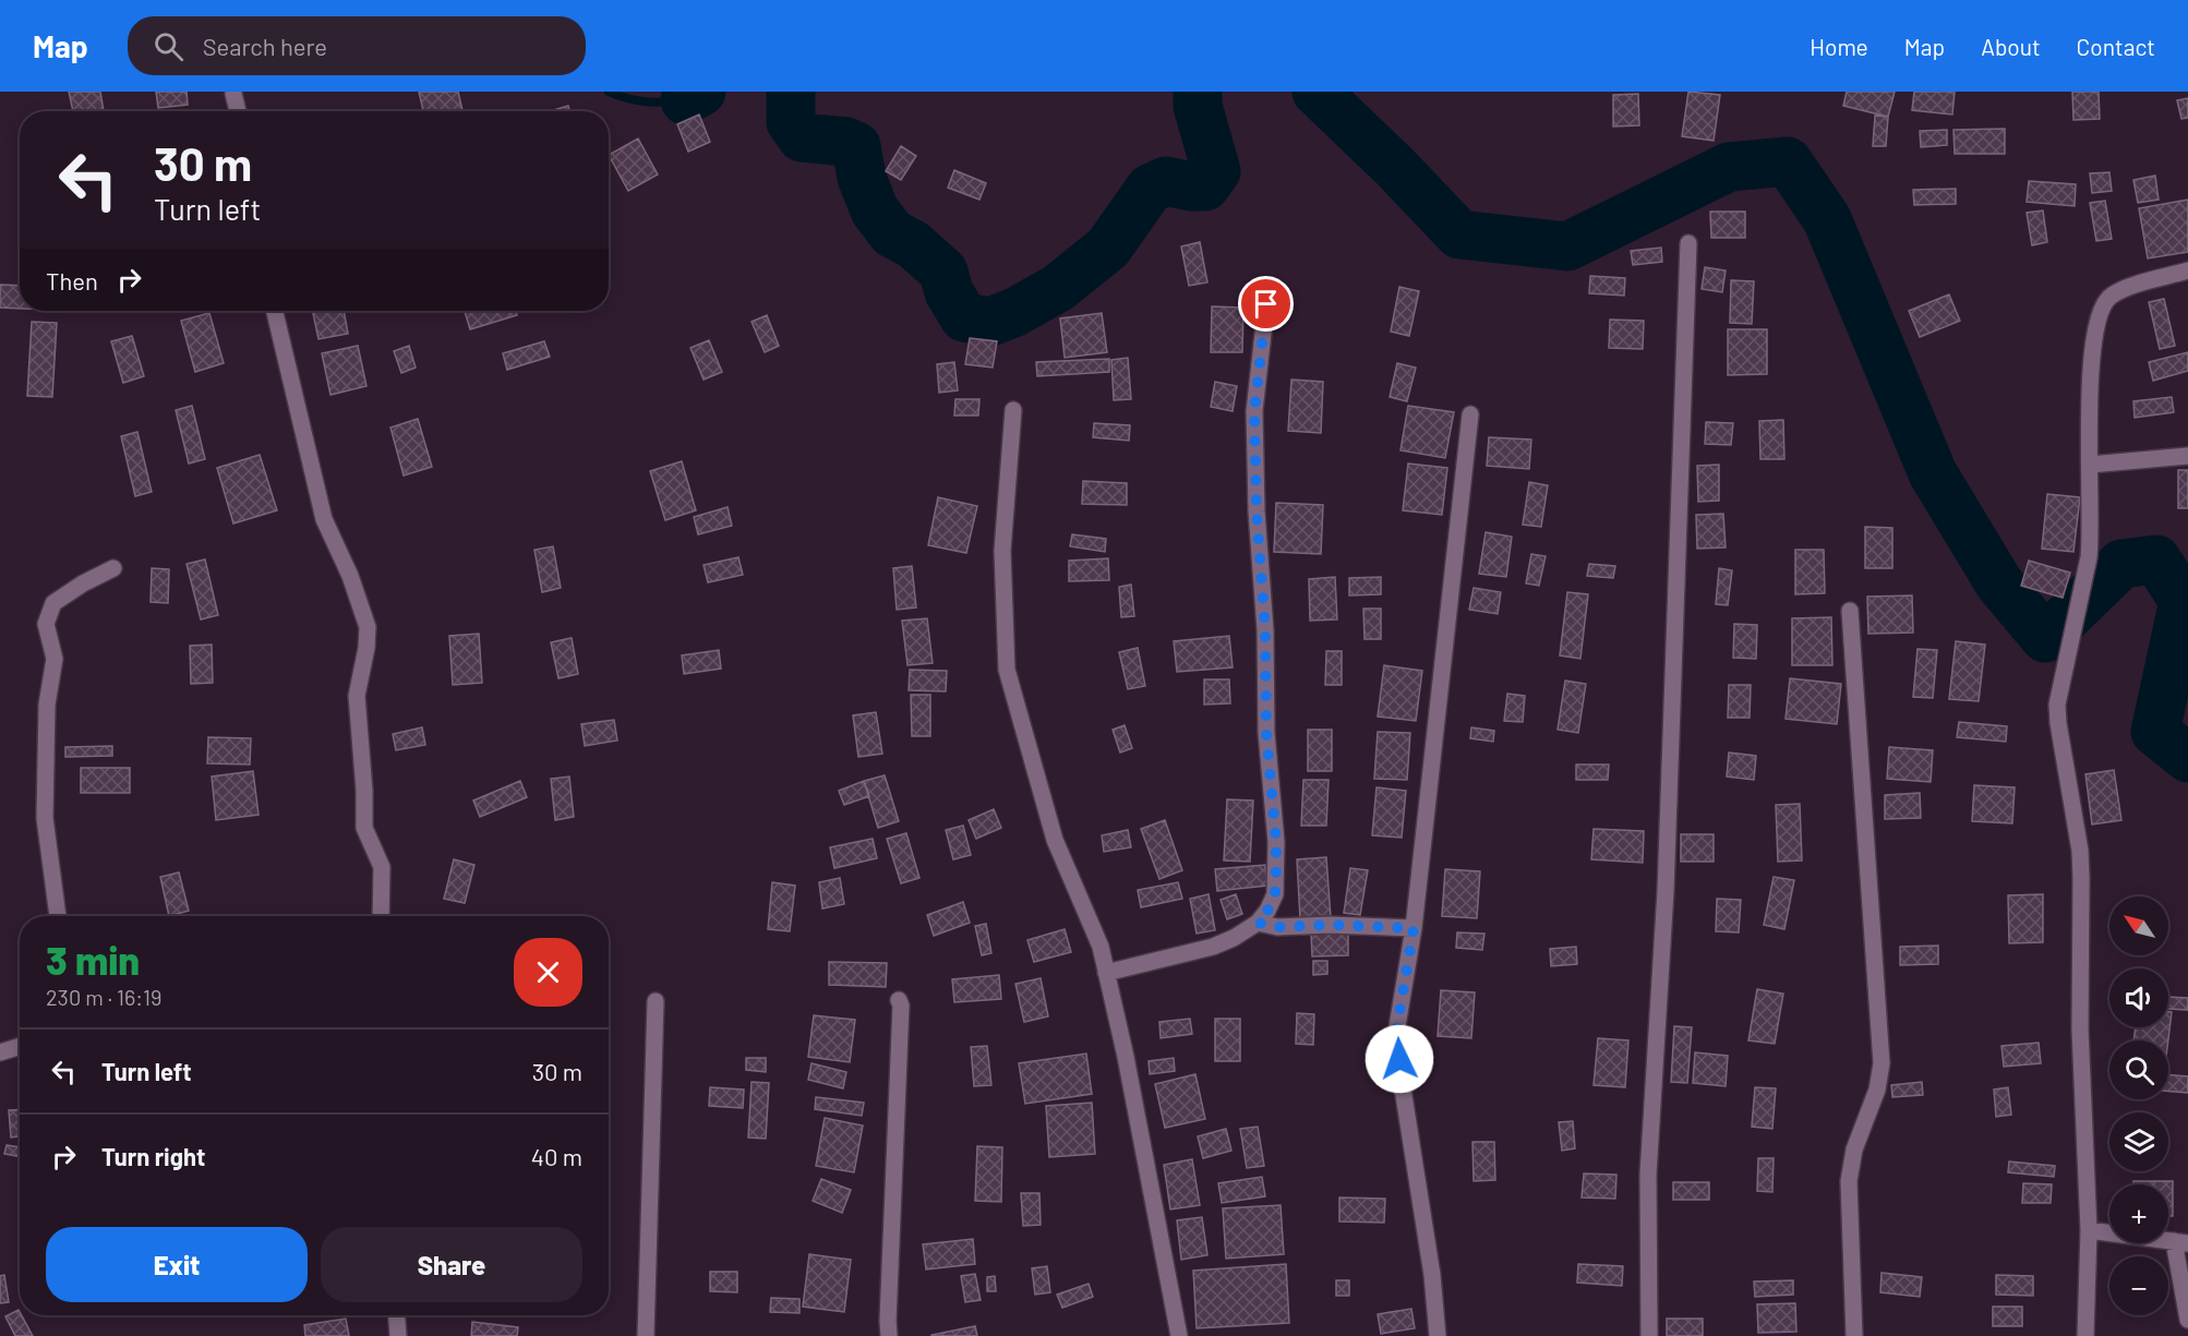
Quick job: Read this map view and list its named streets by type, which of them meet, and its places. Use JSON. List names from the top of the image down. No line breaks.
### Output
{"north":"top left","page":{"header":"Map","search":"Search here","nav":["Home","Map","About","Contact"],"turn":["30 m","Turn left"],"then":"Then","map_buttons":["+","−"],"heading":["3 min","230 m · 16:19"],"list":[{"name":"Turn left","value":"30 m"},{"name":"Turn right","value":"40 m"}],"buttons":["Exit","Share"]}}
